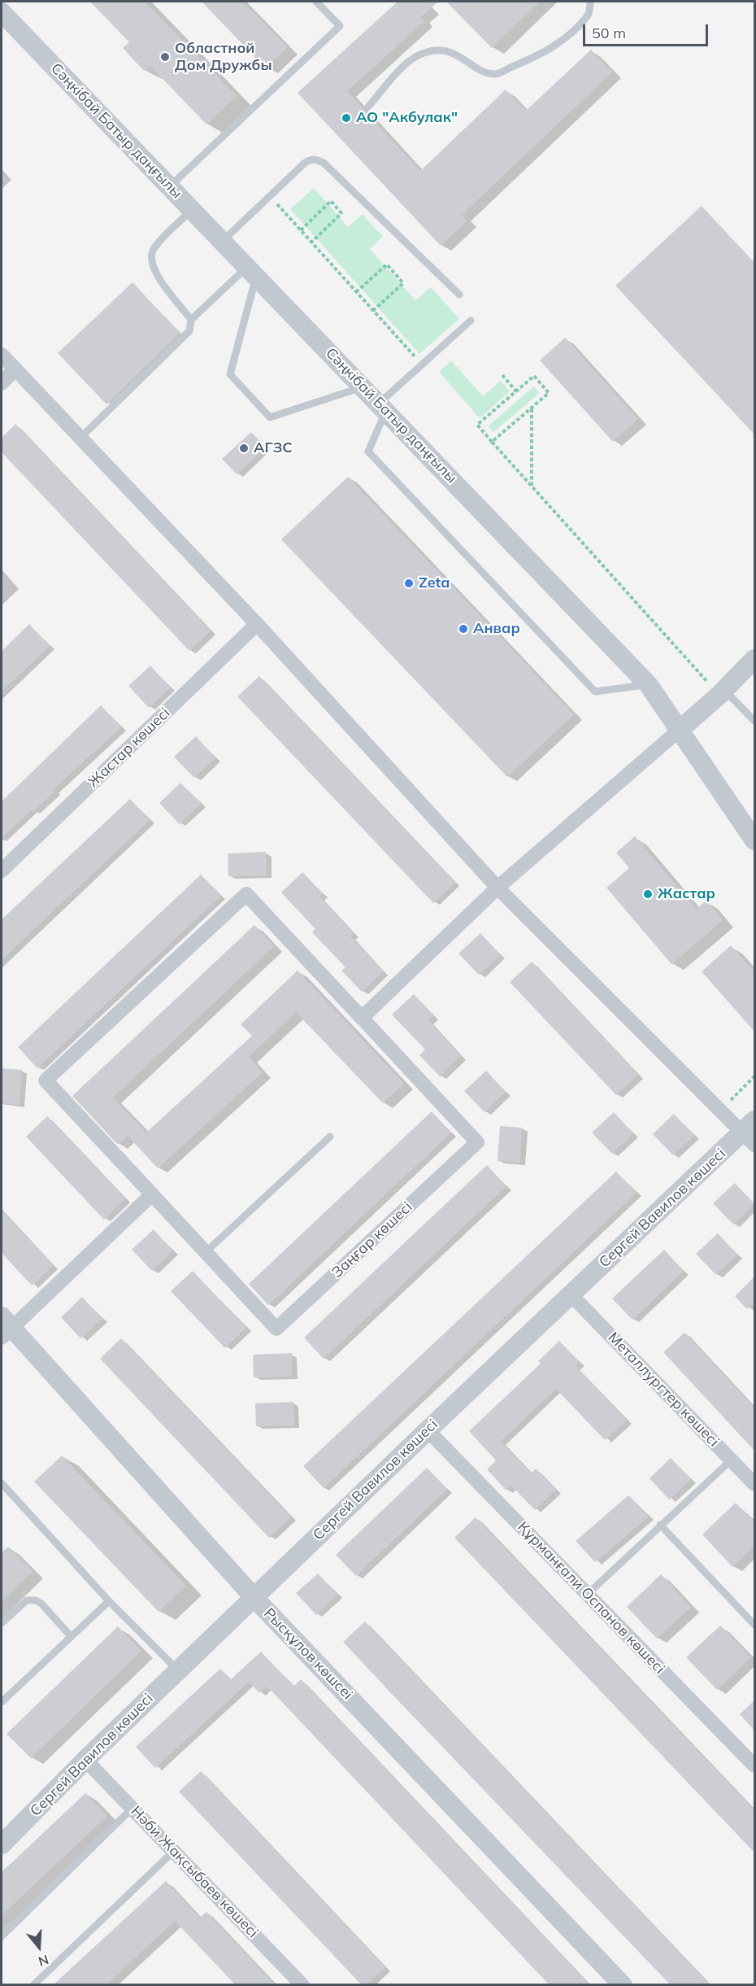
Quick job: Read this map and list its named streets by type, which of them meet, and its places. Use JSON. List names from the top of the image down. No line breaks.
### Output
{"streets":{"street":["Сәңкібай Батыр даңғылы","Жастар көшесі","Сергей Вавилов көшесі","Заңғар көшесі","Металлургтер көшесі","Құрманғали Оспанов көшесі","Рысқұлов көшсеі","Нәби Жақсыбаев көшесі"]},"crossings":[["Сергей Вавилов көшесі","Металлургтер көшесі"],["Сергей Вавилов көшесі","Құрманғали Оспанов көшесі"],["Сергей Вавилов көшесі","Рысқұлов көшсеі"],["Сергей Вавилов көшесі","Нәби Жақсыбаев көшесі"]],"places":["Областной Дом Дружбы","АО \"Акбулак\"","АГЗС","Zeta","Анвар","Жастар"],"scale_bar":"50 m","north":"bottom"}
